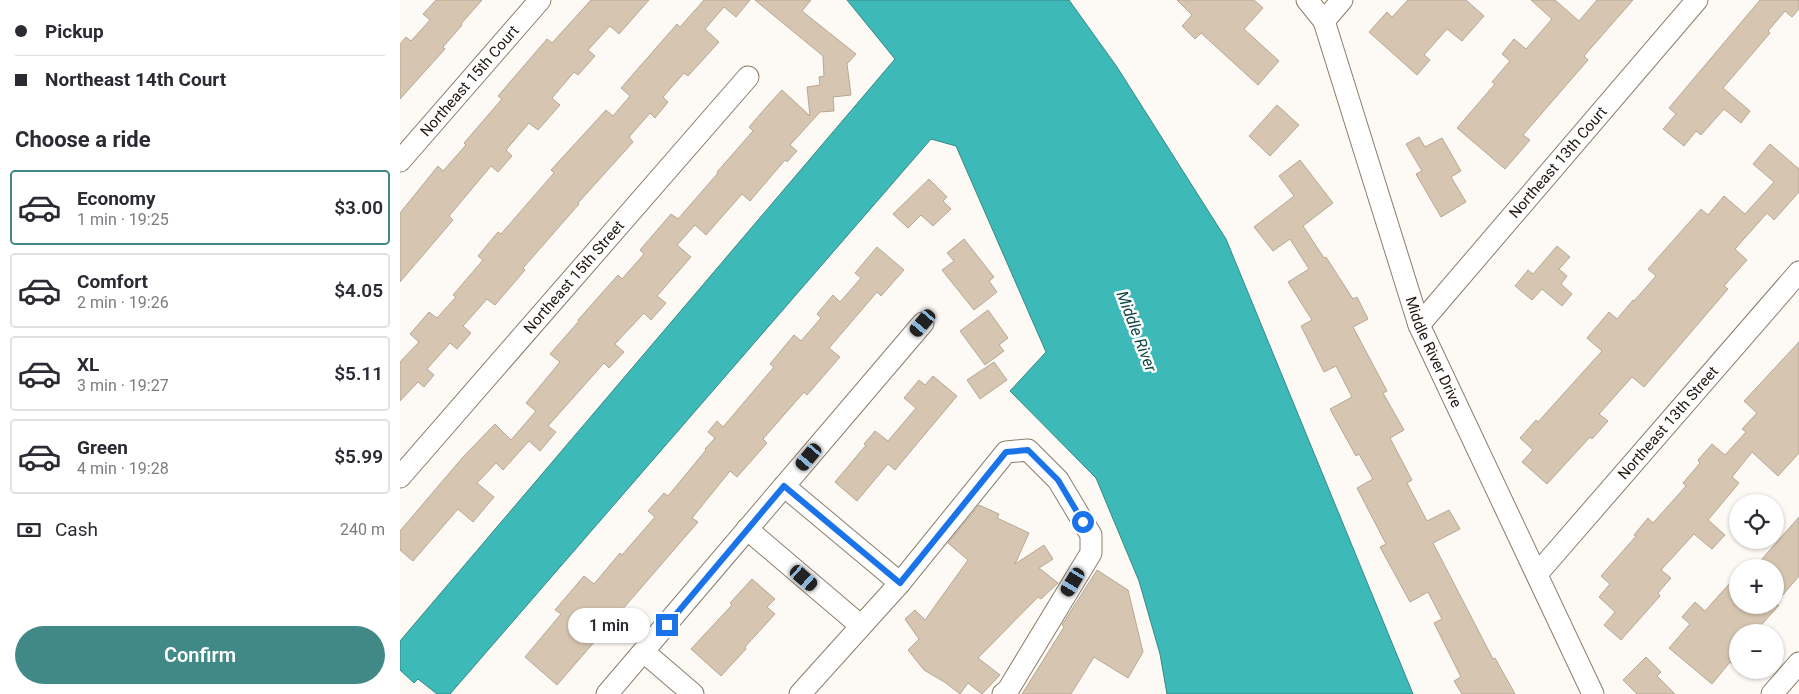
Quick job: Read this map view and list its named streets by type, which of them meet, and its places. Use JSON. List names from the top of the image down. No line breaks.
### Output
{"streets":{"street":["Northeast 15th Court","Northeast 13th Court","Northeast 15th Street","Middle River Drive","Northeast 13th Street"]},"crossings":[["Northeast 13th Court","Middle River Drive"],["Middle River Drive","Northeast 13th Street"]],"water":["Middle River"],"page":{"banner":["Pickup","Northeast 14th Court"],"heading":"Choose a ride","list":[{"name":"Economy","note":"1 min · 19:25","value":"$3.00"},{"name":"Comfort","note":"2 min · 19:26","value":"$4.05"},{"name":"XL","note":"3 min · 19:27","value":"$5.11"},{"name":"Green","note":"4 min · 19:28","value":"$5.99"}],"map_buttons":["+","−"],"pay":["Cash","240 m"],"bubble":"1 min","buttons":"Confirm"}}
